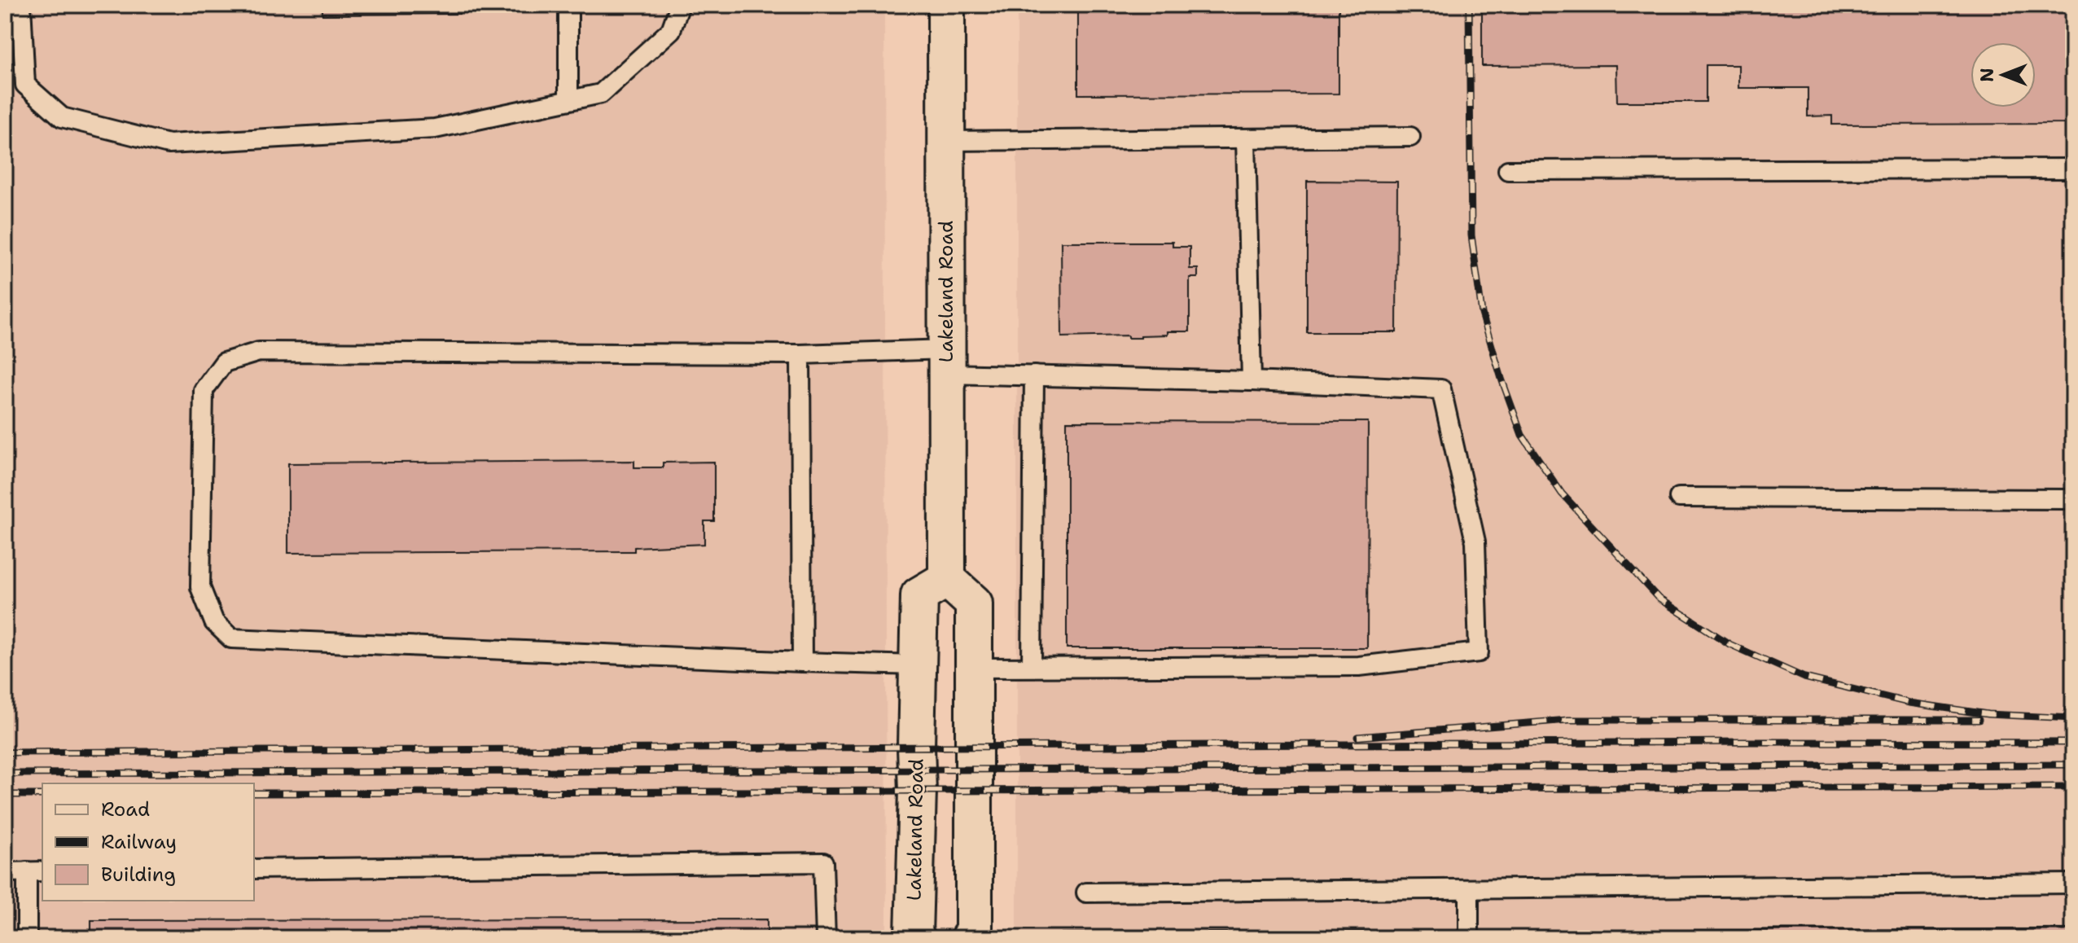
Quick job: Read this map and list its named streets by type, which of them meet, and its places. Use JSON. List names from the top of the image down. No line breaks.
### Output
{"streets":{"street":["Lakeland Road"]},"legend":["Road","Railway","Building"],"north":"left"}
